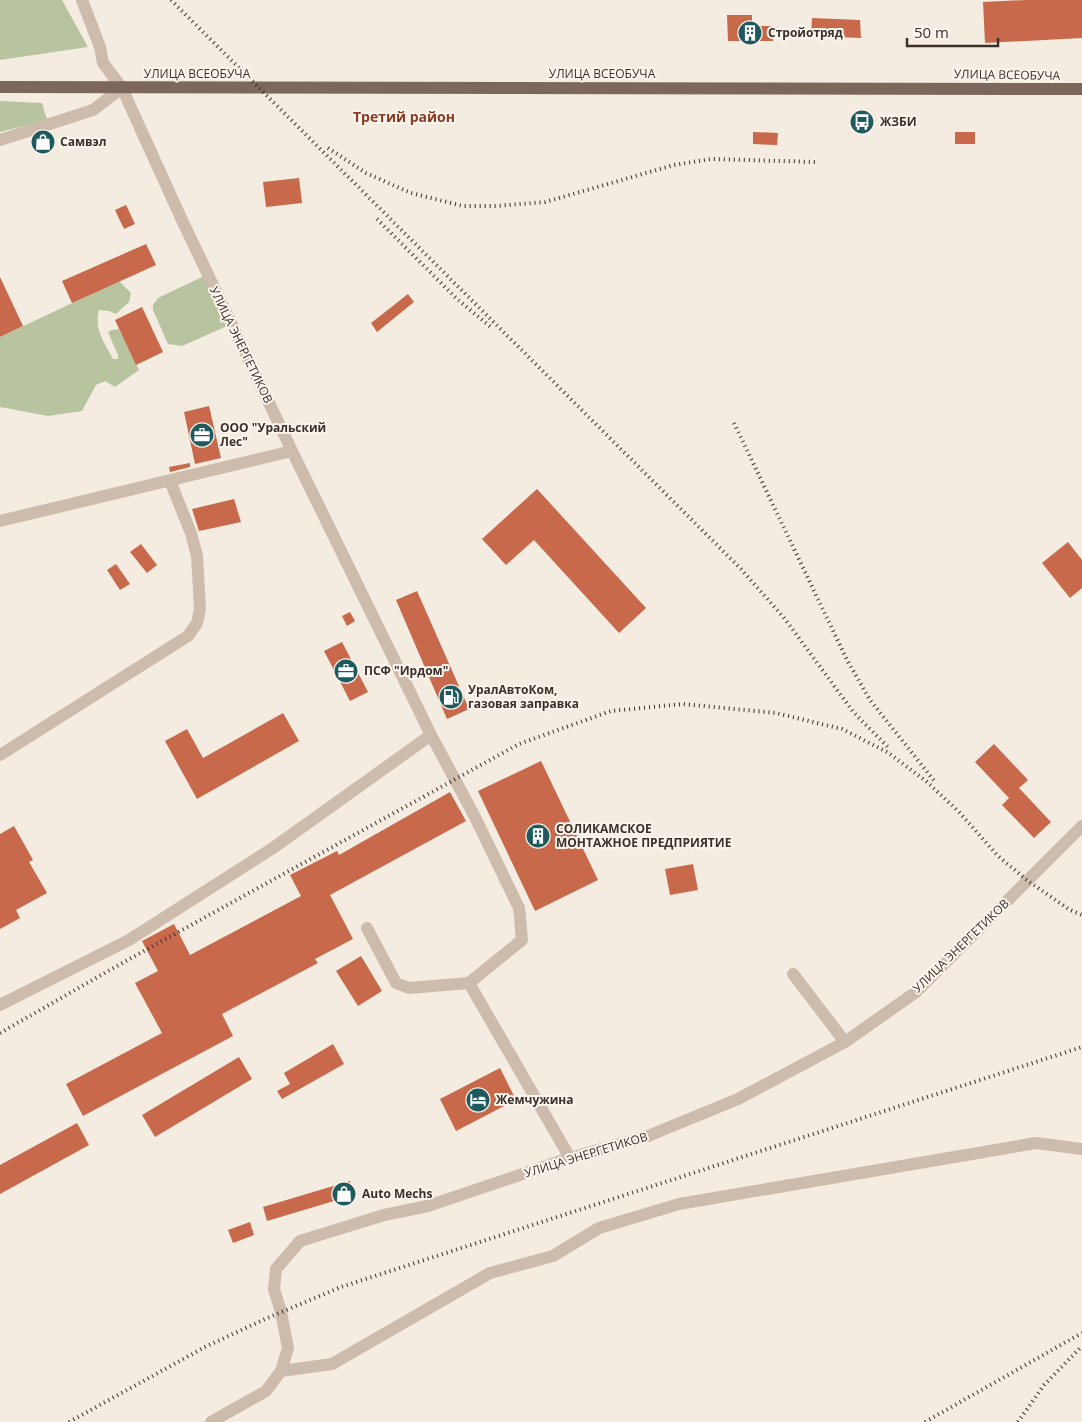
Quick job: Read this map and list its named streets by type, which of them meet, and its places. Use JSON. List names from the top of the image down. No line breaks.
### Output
{"streets":{"main road":["УЛИЦА ВСЕОБУЧА"],"street":["УЛИЦА ЭНЕРГЕТИКОВ"]},"crossings":[["УЛИЦА ВСЕОБУЧА","УЛИЦА ЭНЕРГЕТИКОВ"]],"districts":["Третий район"],"places":{"building":["Стройотряд","СОЛИКАМСКОЕ МОНТАЖНОЕ ПРЕДПРИЯТИЕ"],"bus stop":["ЖЗБИ"],"shop":["Самвэл","Auto Mechs"],"office":["ООО \"Уральский Лес\"","ПСФ \"Ирдом\""],"fuel station":["УралАвтоКом, газовая заправка"],"hotel":["Жемчужина"]},"scale_bar":"50 m"}
